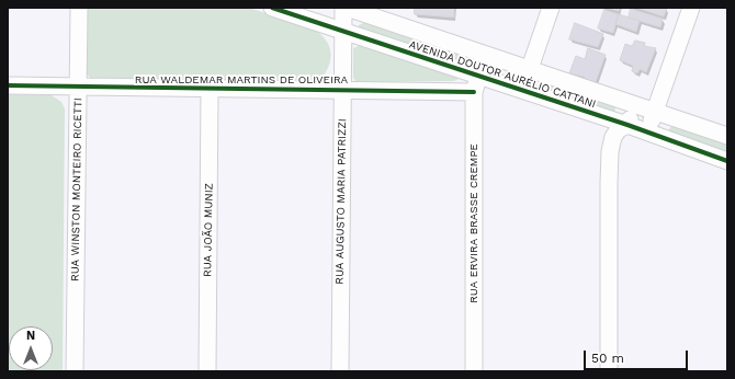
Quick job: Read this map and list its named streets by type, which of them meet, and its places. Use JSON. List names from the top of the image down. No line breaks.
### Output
{"streets":{"street":["AVENIDA DOUTOR AURÉLIO CATTANI","RUA WALDEMAR MARTINS DE OLIVEIRA","RUA WINSTON MONTEIRO RICETTI","RUA AUGUSTO MARIA PATRIZZI","RUA ERVIRA BRASSE CREMPE","RUA JOÃO MUNIZ"]},"crossings":[["AVENIDA DOUTOR AURÉLIO CATTANI","RUA AUGUSTO MARIA PATRIZZI"],["AVENIDA DOUTOR AURÉLIO CATTANI","RUA ERVIRA BRASSE CREMPE"],["RUA WALDEMAR MARTINS DE OLIVEIRA","RUA WINSTON MONTEIRO RICETTI"],["RUA WALDEMAR MARTINS DE OLIVEIRA","RUA AUGUSTO MARIA PATRIZZI"],["RUA WALDEMAR MARTINS DE OLIVEIRA","RUA ERVIRA BRASSE CREMPE"],["RUA WALDEMAR MARTINS DE OLIVEIRA","RUA JOÃO MUNIZ"]],"scale_bar":"50 m","north":"top"}
